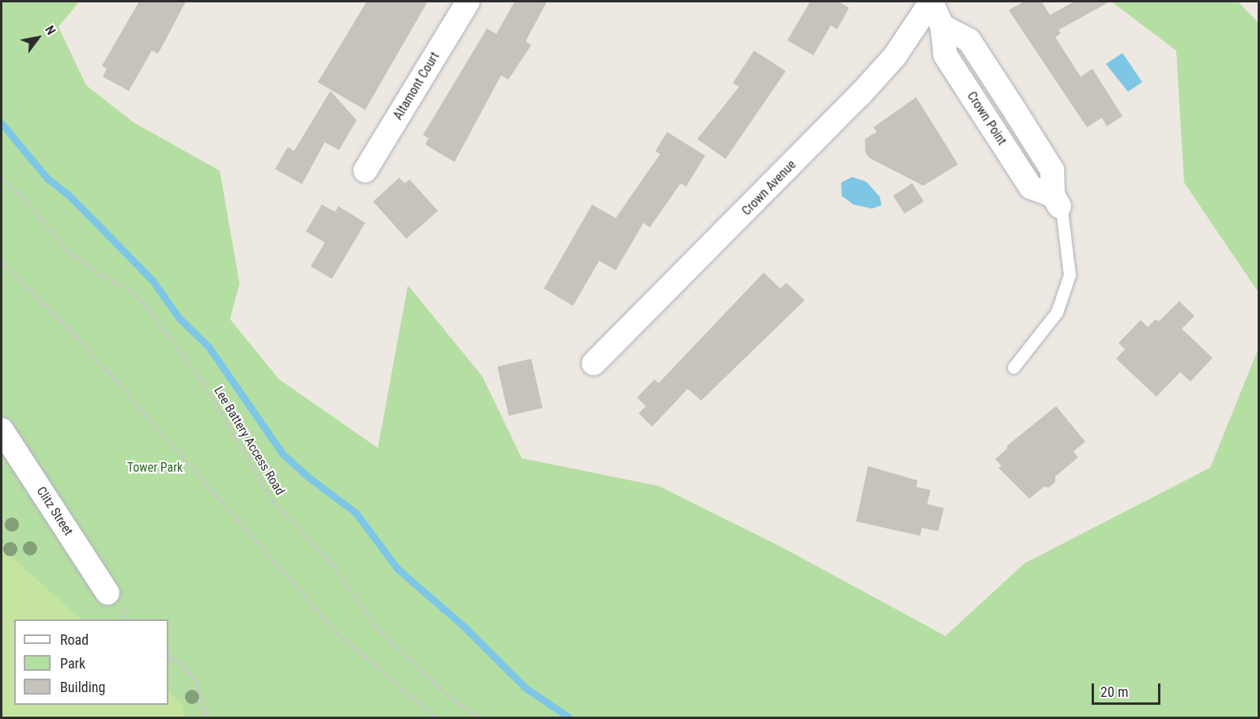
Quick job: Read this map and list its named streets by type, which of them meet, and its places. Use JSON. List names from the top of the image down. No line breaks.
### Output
{"streets":{"street":["Altamont Court","Crown Point","Crown Avenue","Clitz Street"],"path":["Lee Battery Access Road"]},"crossings":[["Crown Point","Crown Avenue"]],"parks":["Tower Park"],"legend":["Road","Park","Building"],"scale_bar":"20 m","north":"top right"}
